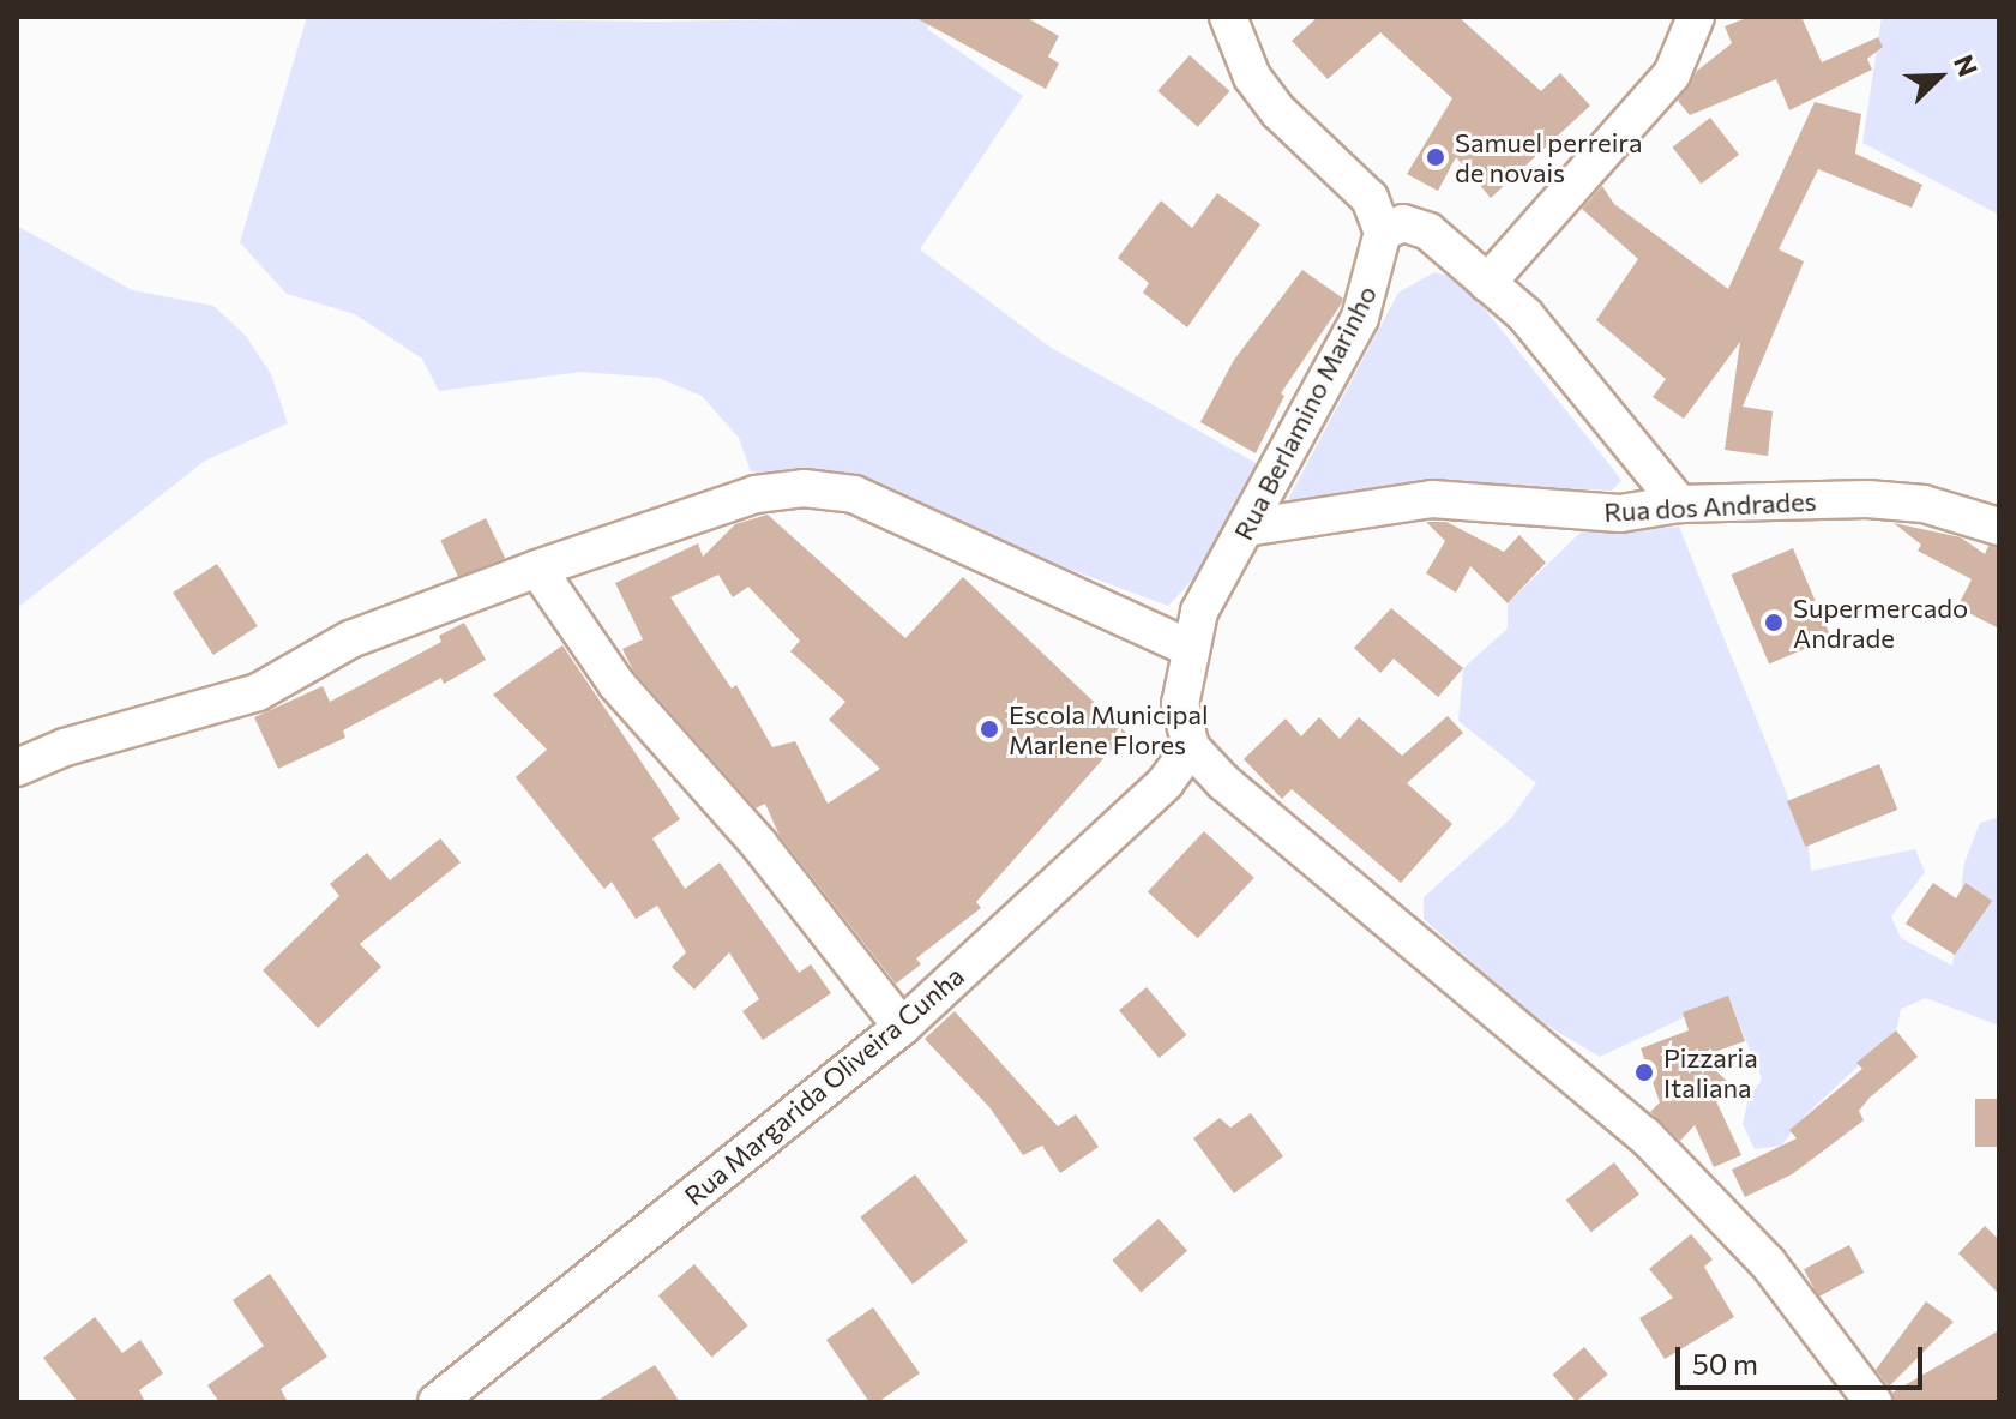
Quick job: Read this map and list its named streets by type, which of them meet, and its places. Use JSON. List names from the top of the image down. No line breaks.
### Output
{"streets":{"street":["Rua Berlamino Marinho","Rua dos Andrades","Rua Margarida Oliveira Cunha"]},"crossings":[["Rua Berlamino Marinho","Rua dos Andrades"],["Rua Berlamino Marinho","Rua Margarida Oliveira Cunha"]],"places":["Samuel perreira de novais","Supermercado Andrade","Escola Municipal Marlene Flores","Pizzaria Italiana"],"scale_bar":"50 m","north":"top right"}
